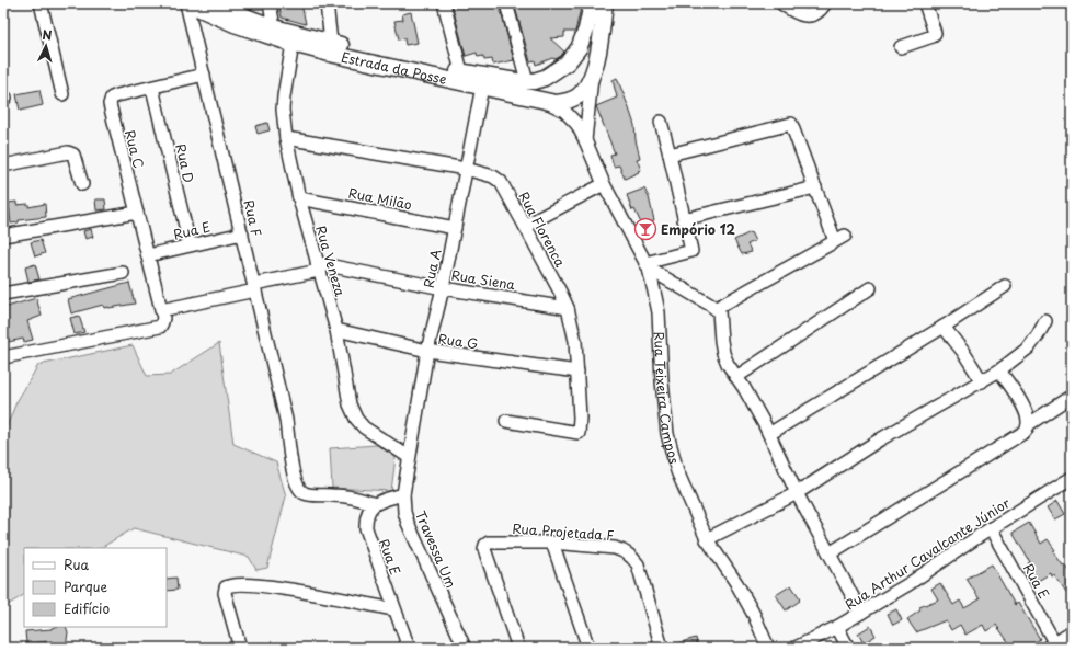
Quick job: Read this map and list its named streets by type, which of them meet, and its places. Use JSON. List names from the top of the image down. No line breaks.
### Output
{"streets":{"main road":["Estrada da Posse","Rua Teixeira Campos"],"street":["Rua C","Rua D","Rua Milão","Rua F","Rua Florenca","Rua E","Rua Veneza","Rua A","Rua Siena","Rua G","Rua Projetada F","Travessa Um","Rua Arthur Cavalcante Júnior"]},"crossings":[["Estrada da Posse","Rua F"],["Estrada da Posse","Rua Veneza"],["Estrada da Posse","Rua A"],["Estrada da Posse","Rua Teixeira Campos"],["Rua C","Rua D"],["Rua D","Rua E"],["Rua Milão","Rua Veneza"],["Rua Milão","Rua A"],["Rua F","Rua E"],["Rua Florenca","Rua Veneza"],["Rua Florenca","Rua A"],["Rua Florenca","Rua Siena"],["Rua Florenca","Rua G"],["Rua E","Rua Arthur Cavalcante Júnior"],["Rua Veneza","Rua A"],["Rua Veneza","Rua Siena"],["Rua Veneza","Rua G"],["Rua Veneza","Travessa Um"],["Rua A","Rua Siena"],["Rua A","Rua G"],["Rua A","Travessa Um"]],"places":{"bar":["Empório 12"]},"legend":["Rua","Parque","Edifício"],"north":"top"}
